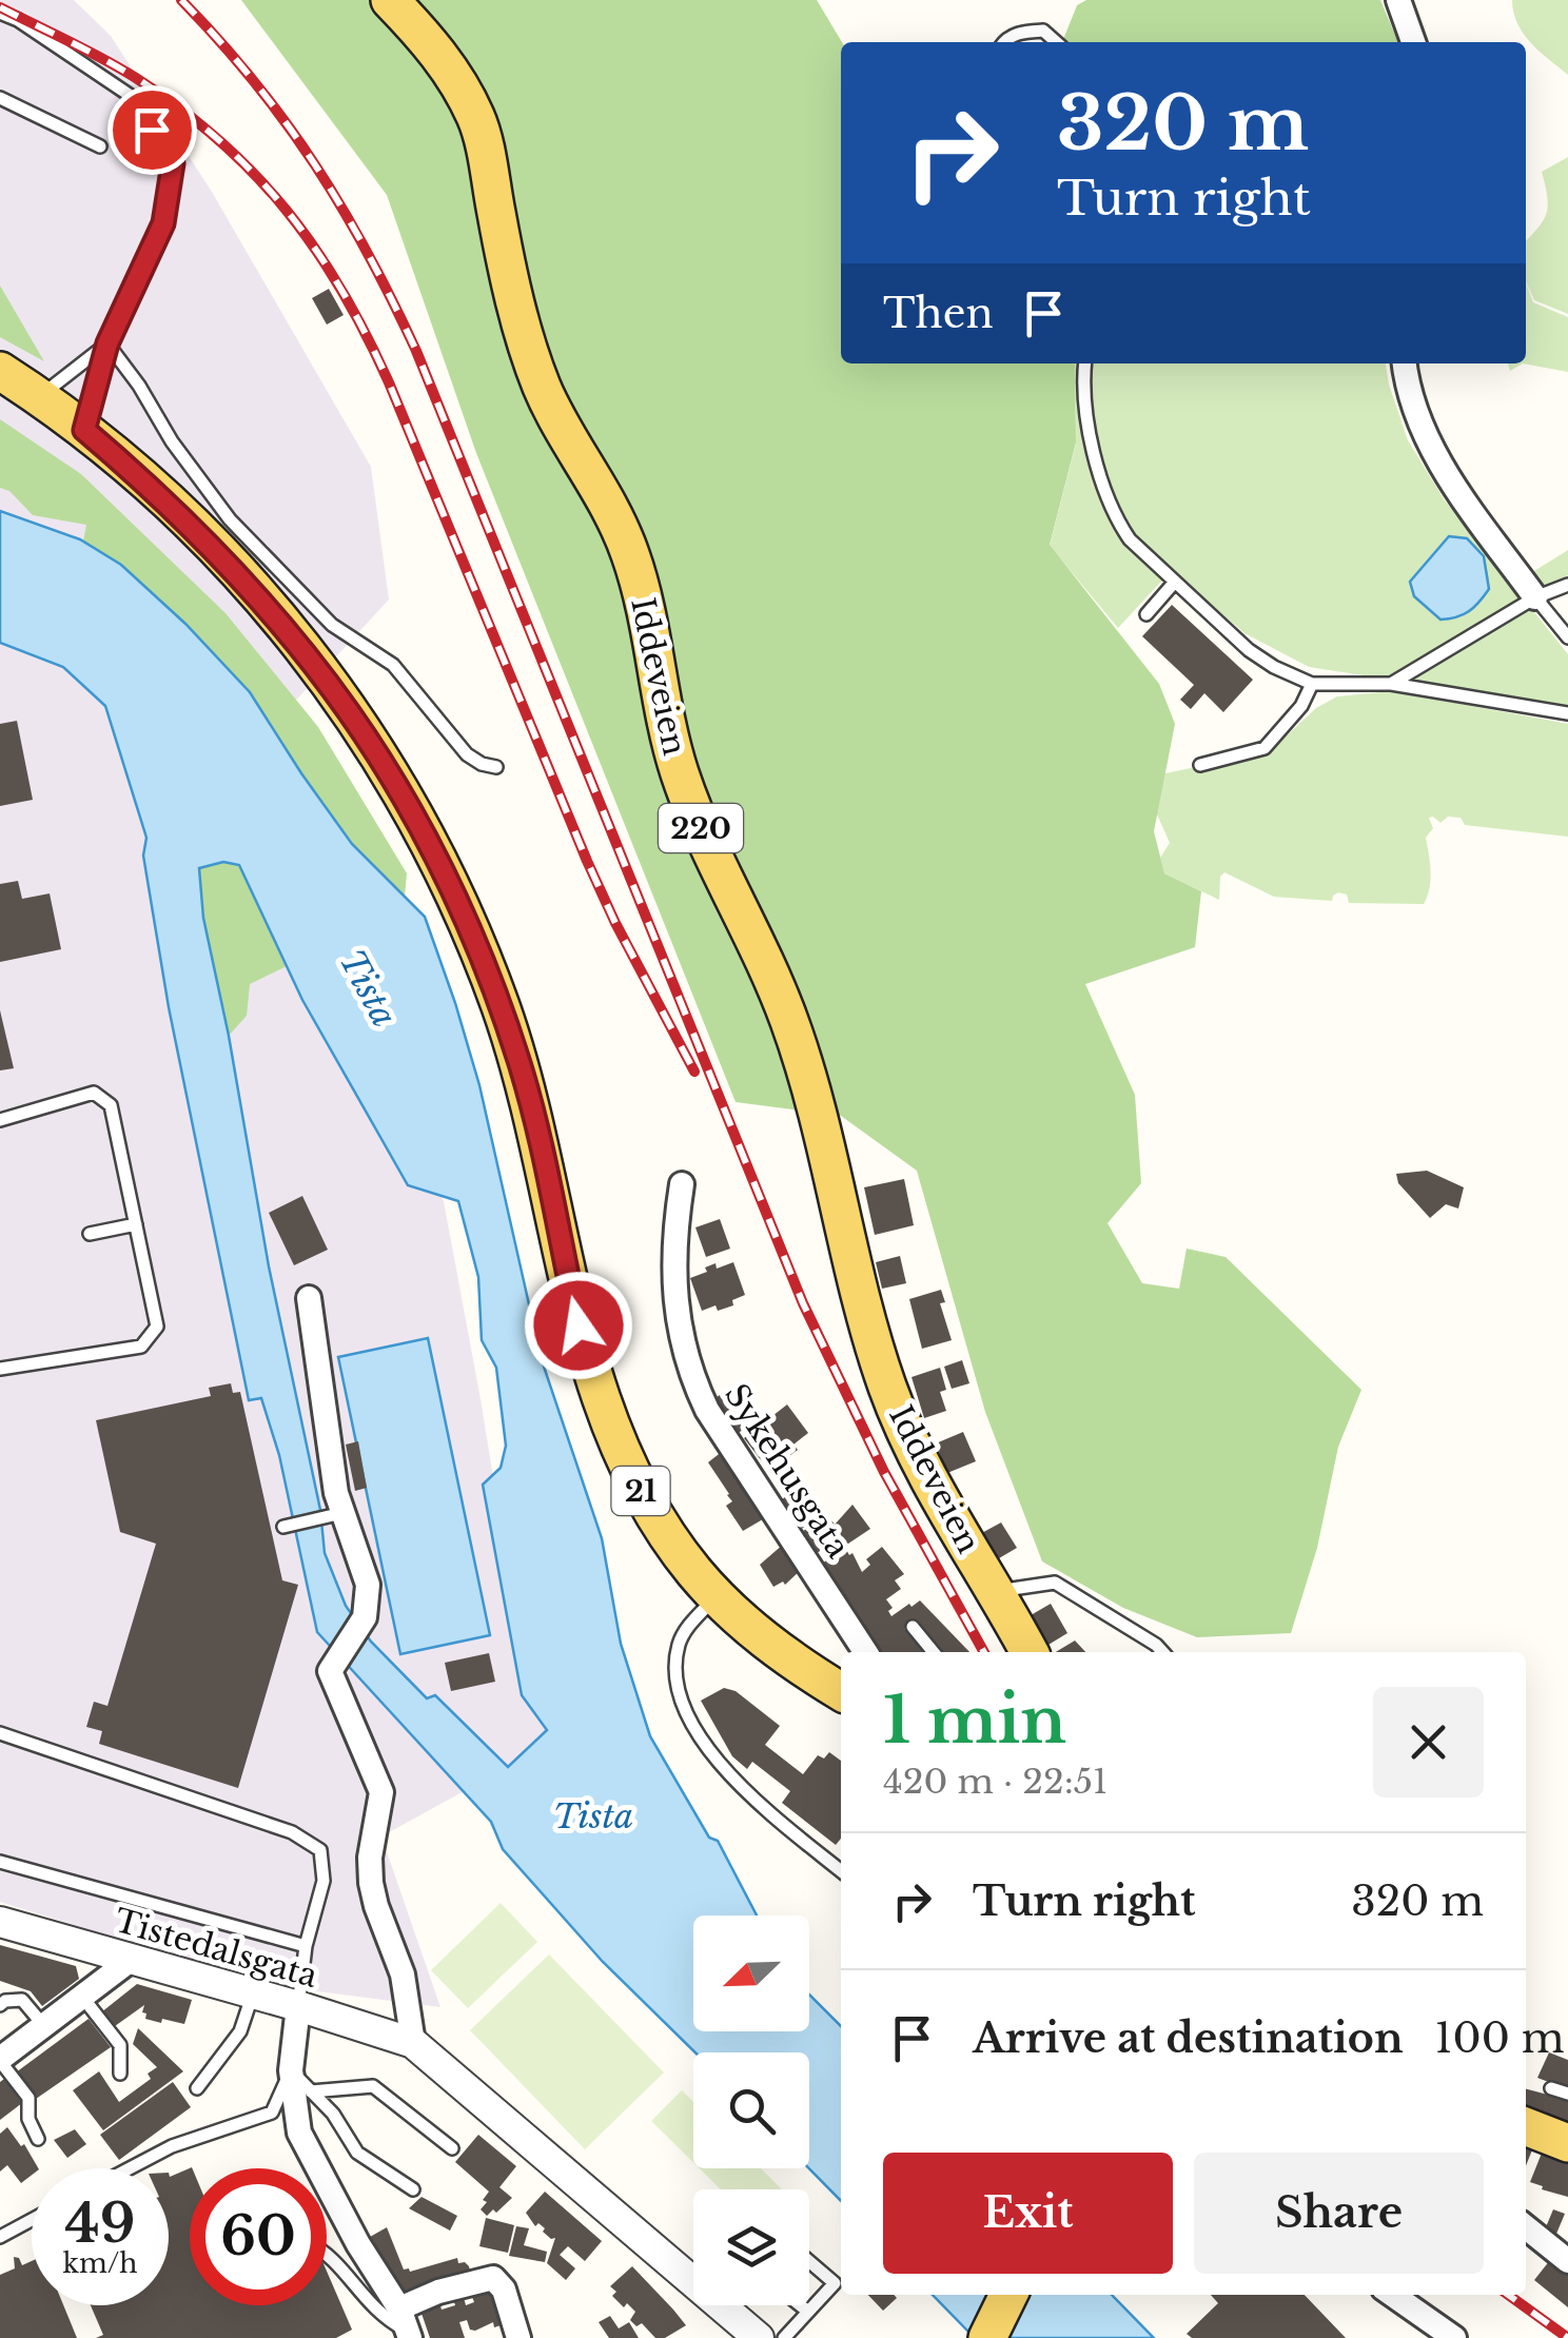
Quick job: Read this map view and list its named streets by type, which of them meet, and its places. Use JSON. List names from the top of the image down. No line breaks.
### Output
{"streets":{"main road":["Iddeveien","220","21"],"street":["Sykehusgata","Tistedalsgata"]},"water":["Tista"],"north":"bottom left","page":{"turn":["320 m","Turn right"],"then":"Then","heading":["1 min","420 m · 22:51"],"list":[{"name":"Turn right","value":"320 m"},{"name":"Arrive at destination","value":"100 m"}],"buttons":["Exit","Share"],"speed":"49 km/h","limit":"60"}}
